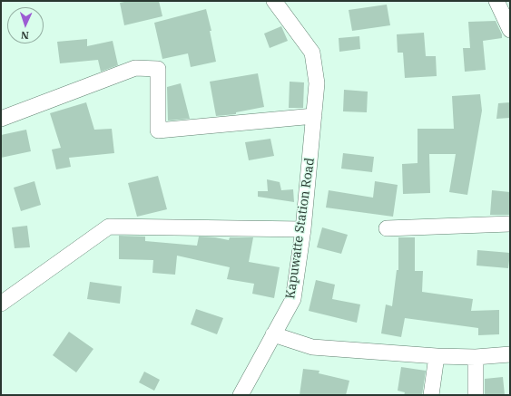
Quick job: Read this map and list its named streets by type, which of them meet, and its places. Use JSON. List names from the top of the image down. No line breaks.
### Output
{"streets":{"street":["Kapuwatte Station Road"]},"north":"bottom"}
